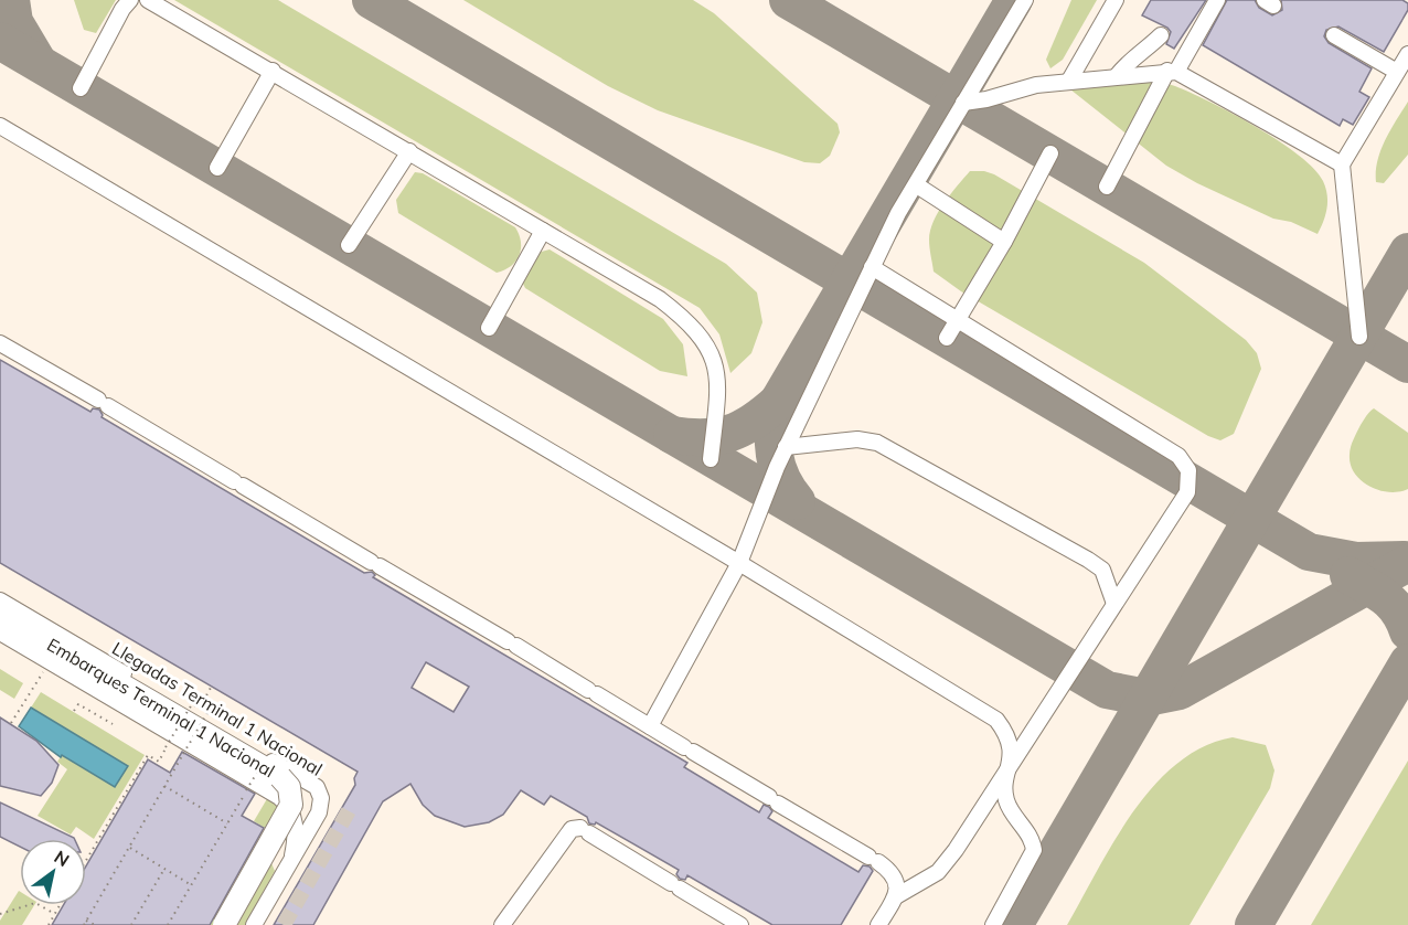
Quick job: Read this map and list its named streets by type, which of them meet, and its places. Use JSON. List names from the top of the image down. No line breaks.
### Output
{"streets":{"highway":["Embarques Terminal 1 Nacional"],"lane":["Llegadas Terminal 1 Nacional"]},"north":"top right"}
